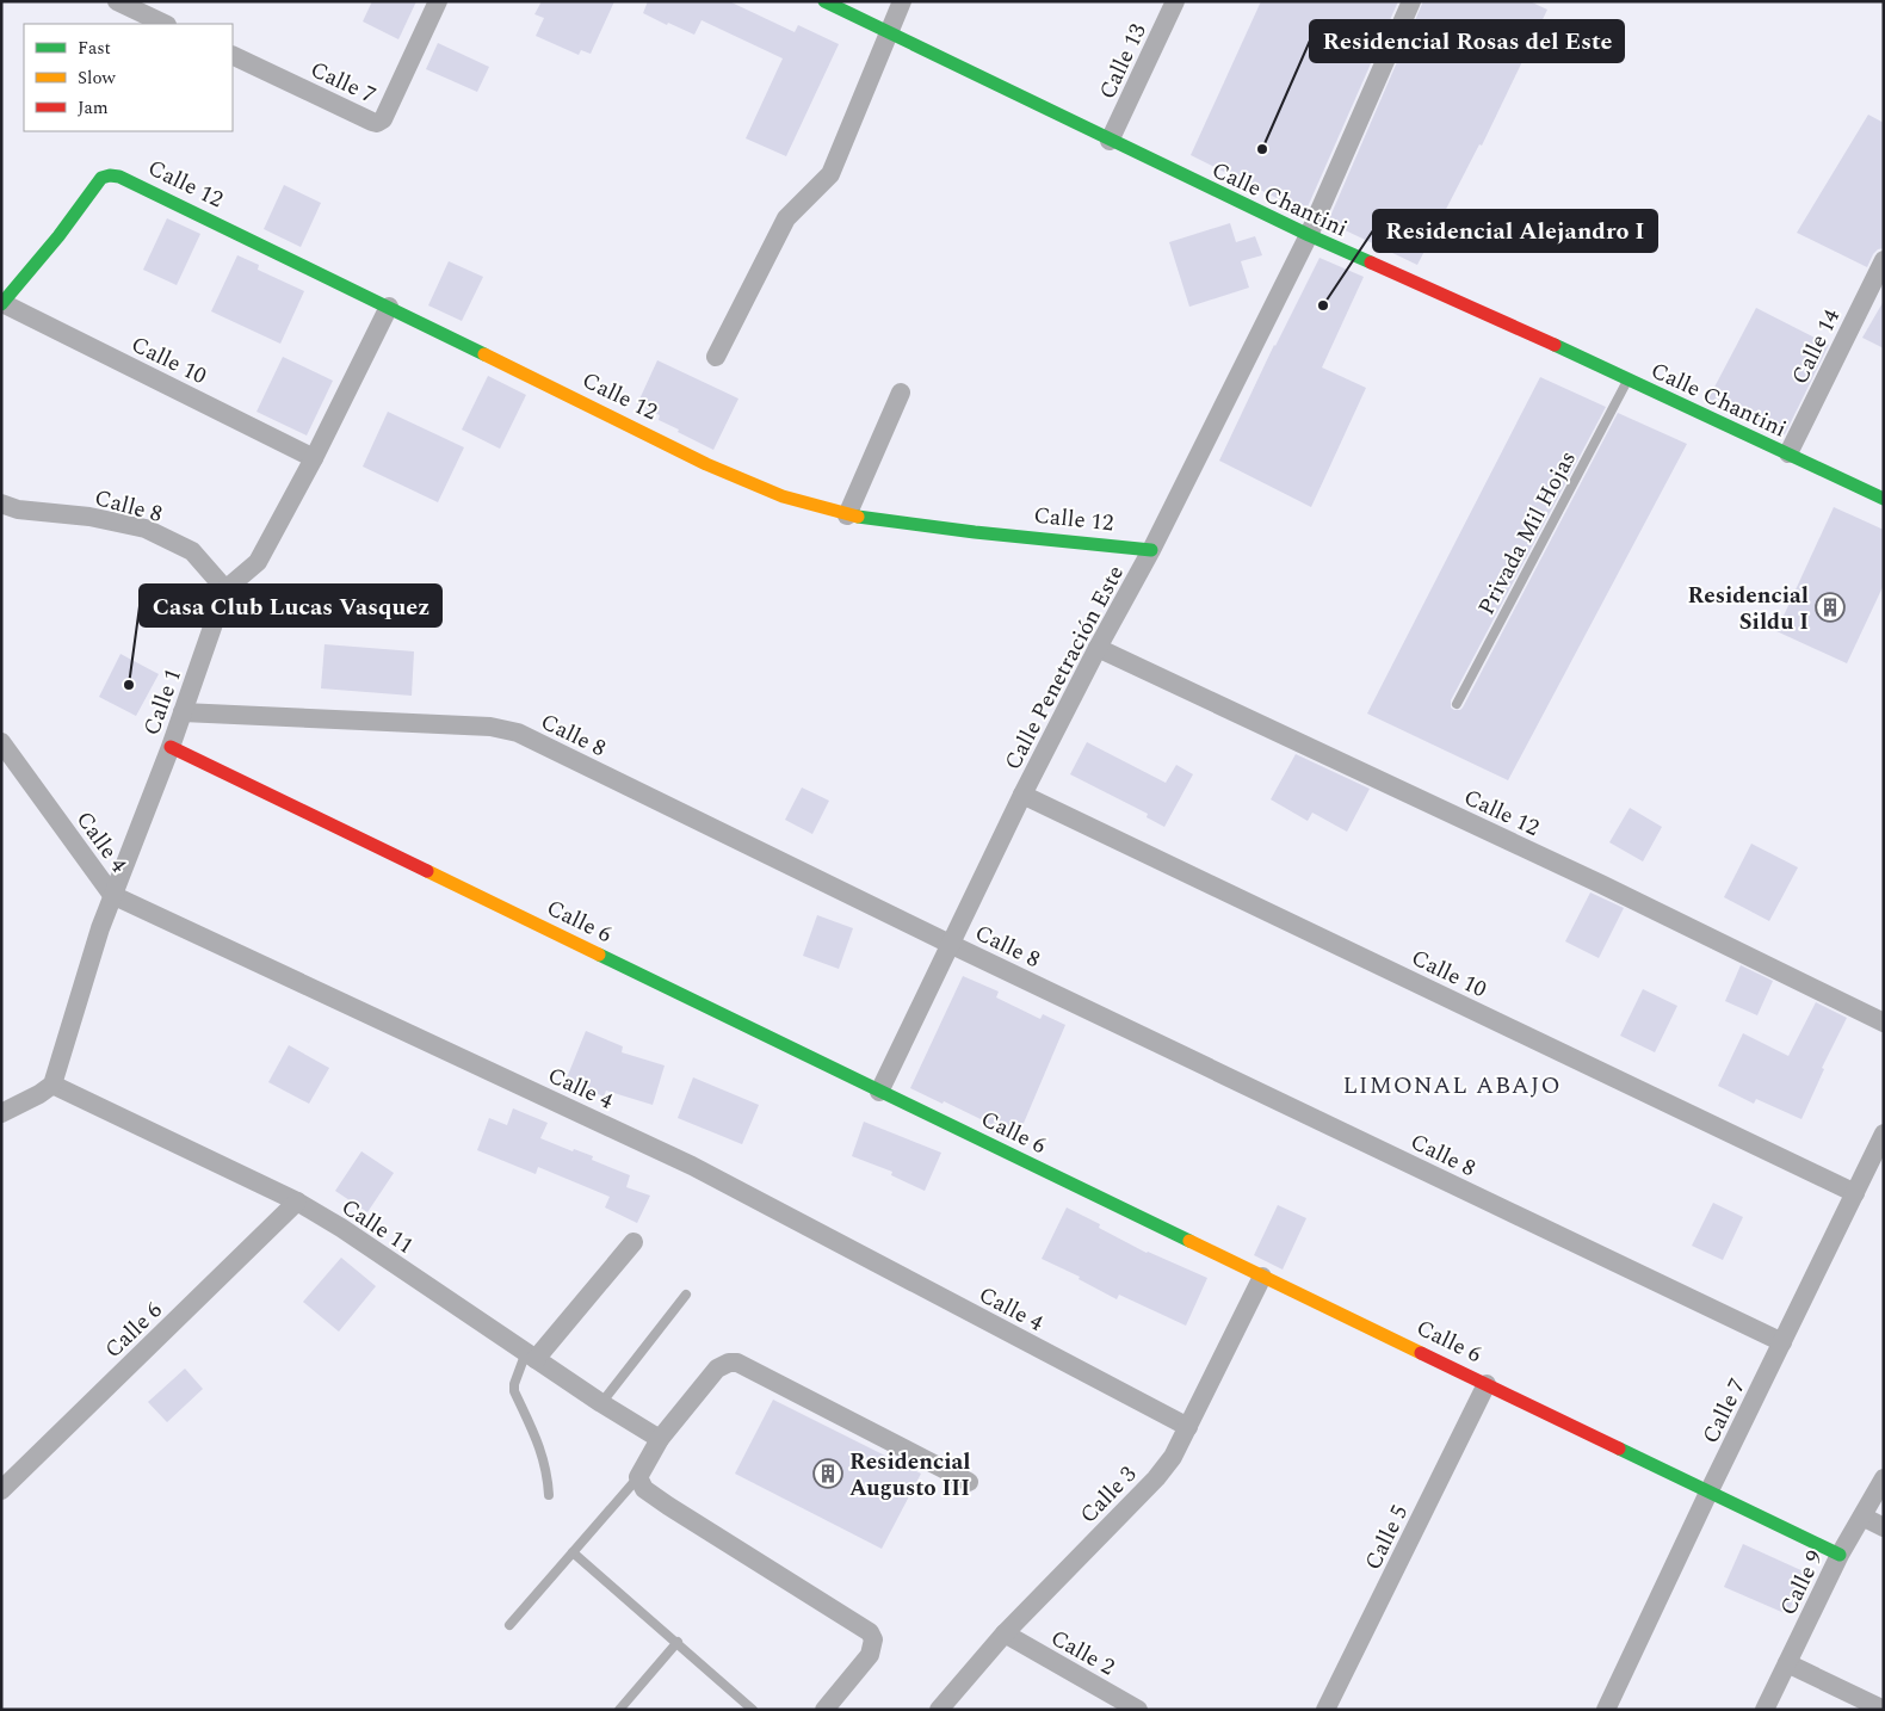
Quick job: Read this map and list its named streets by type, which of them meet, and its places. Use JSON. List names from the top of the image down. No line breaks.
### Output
{"streets":{"street":["Calle 13","Calle 7","Calle 12","Calle Chantini","Calle 14","Calle 10","Calle 8","Calle Penetración Este","Calle 1","Calle 4","Calle 6","Calle 11","Calle 3","Calle 5","Calle 9","Calle 2"],"lane":["Privada Mil Hojas"]},"crossings":[["Calle 13","Calle Chantini"],["Calle 7","Calle 10"],["Calle 7","Calle 8"],["Calle 7","Calle 6"],["Calle 12","Calle 10"],["Calle 12","Calle Penetración Este"],["Calle Chantini","Calle 14"],["Calle Chantini","Privada Mil Hojas"],["Calle Chantini","Calle Penetración Este"],["Calle 10","Calle Penetración Este"],["Calle 8","Calle Penetración Este"],["Calle 8","Calle 1"],["Calle Penetración Este","Calle 6"],["Calle 1","Calle 4"],["Calle 1","Calle 6"],["Calle 1","Calle 11"],["Calle 4","Calle 3"],["Calle 6","Calle 11"],["Calle 6","Calle 3"],["Calle 6","Calle 5"],["Calle 6","Calle 9"],["Calle 3","Calle 2"]],"districts":["LIMONAL ABAJO"],"places":{"other":["Residencial Rosas del Este","Residencial Alejandro I","Casa Club Lucas Vasquez"],"building":["Residencial Sildu I","Residencial Augusto III"]},"legend":["Fast","Slow","Jam"]}
